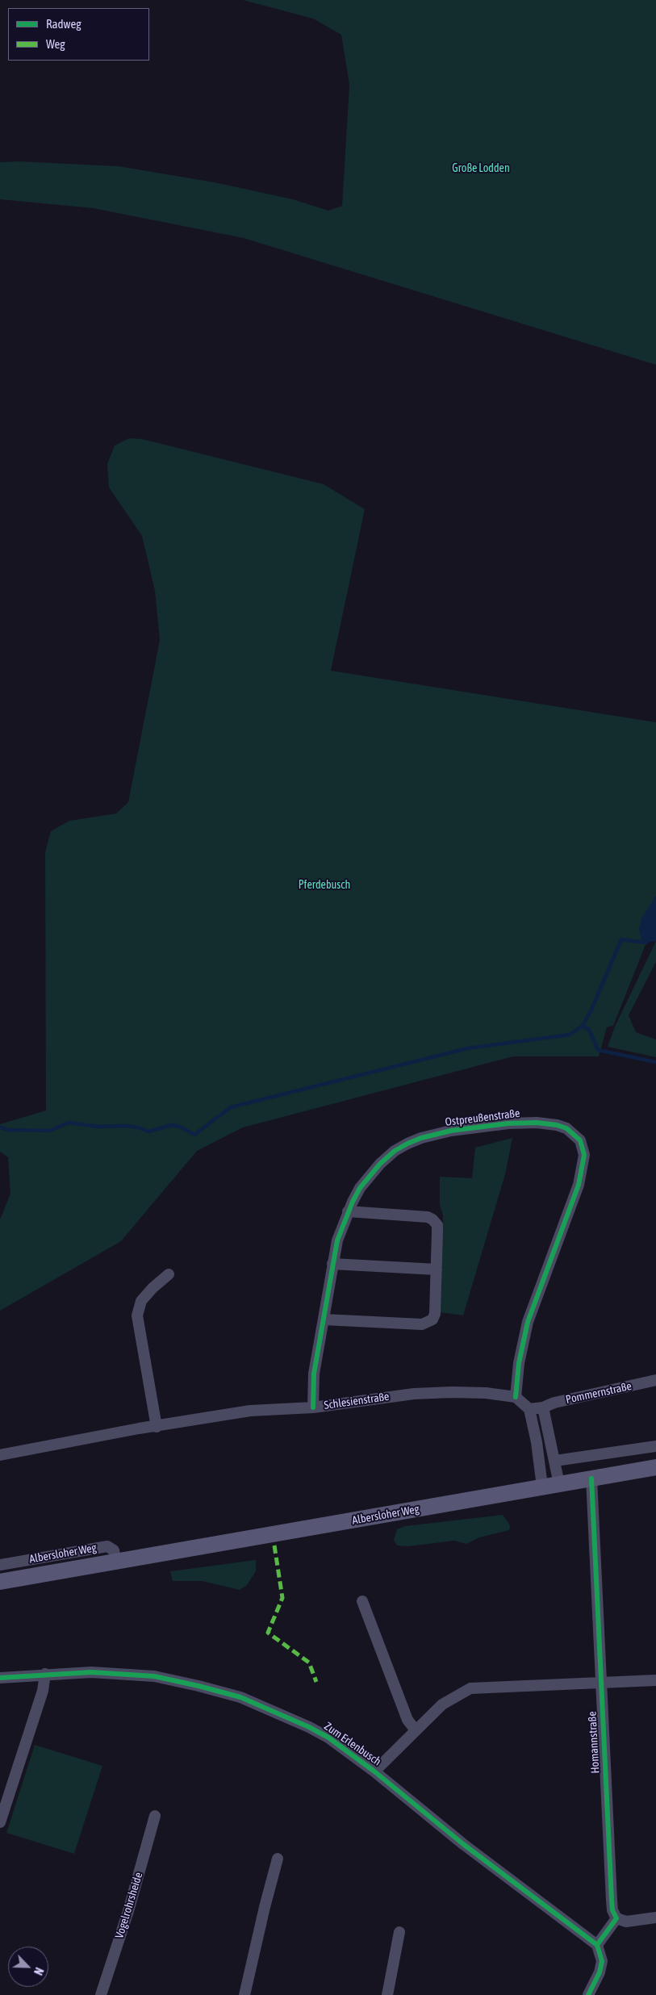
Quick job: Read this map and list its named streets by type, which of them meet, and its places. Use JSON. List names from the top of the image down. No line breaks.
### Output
{"streets":{"main road":["Albersloher Weg"],"street":["Ostpreußenstraße","Pommernstraße","Schlesienstraße","Homannstraße","Zum Erlenbusch","Vogelrohrsheide"]},"crossings":[["Ostpreußenstraße","Schlesienstraße"],["Albersloher Weg","Homannstraße"],["Homannstraße","Zum Erlenbusch"]],"parks":["Große Lodden","Pferdebusch"],"legend":["Radweg","Weg"],"north":"bottom right"}
